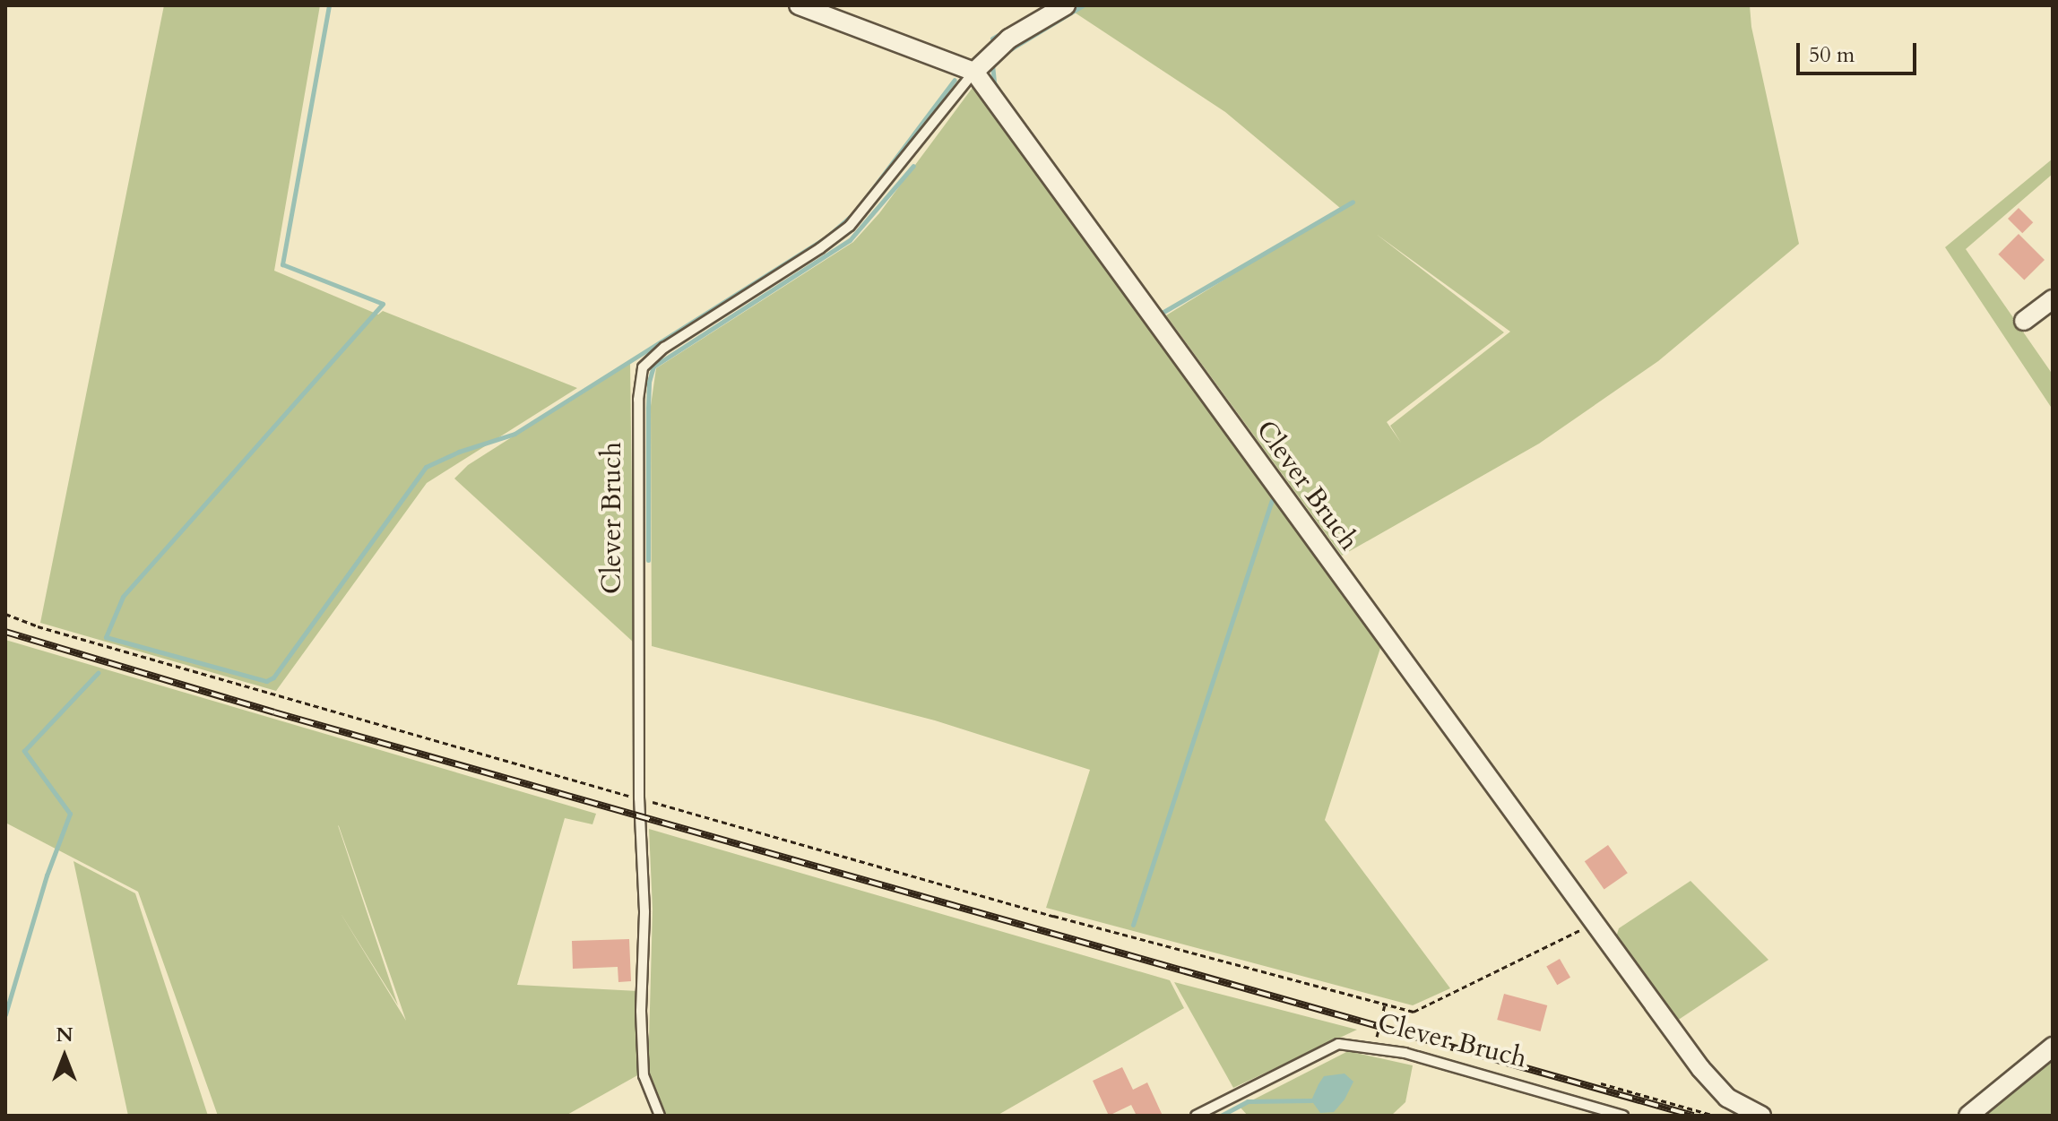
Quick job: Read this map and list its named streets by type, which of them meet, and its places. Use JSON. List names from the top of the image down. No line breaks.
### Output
{"streets":{"street":["Clever Bruch"]},"scale_bar":"50 m","north":"top"}
